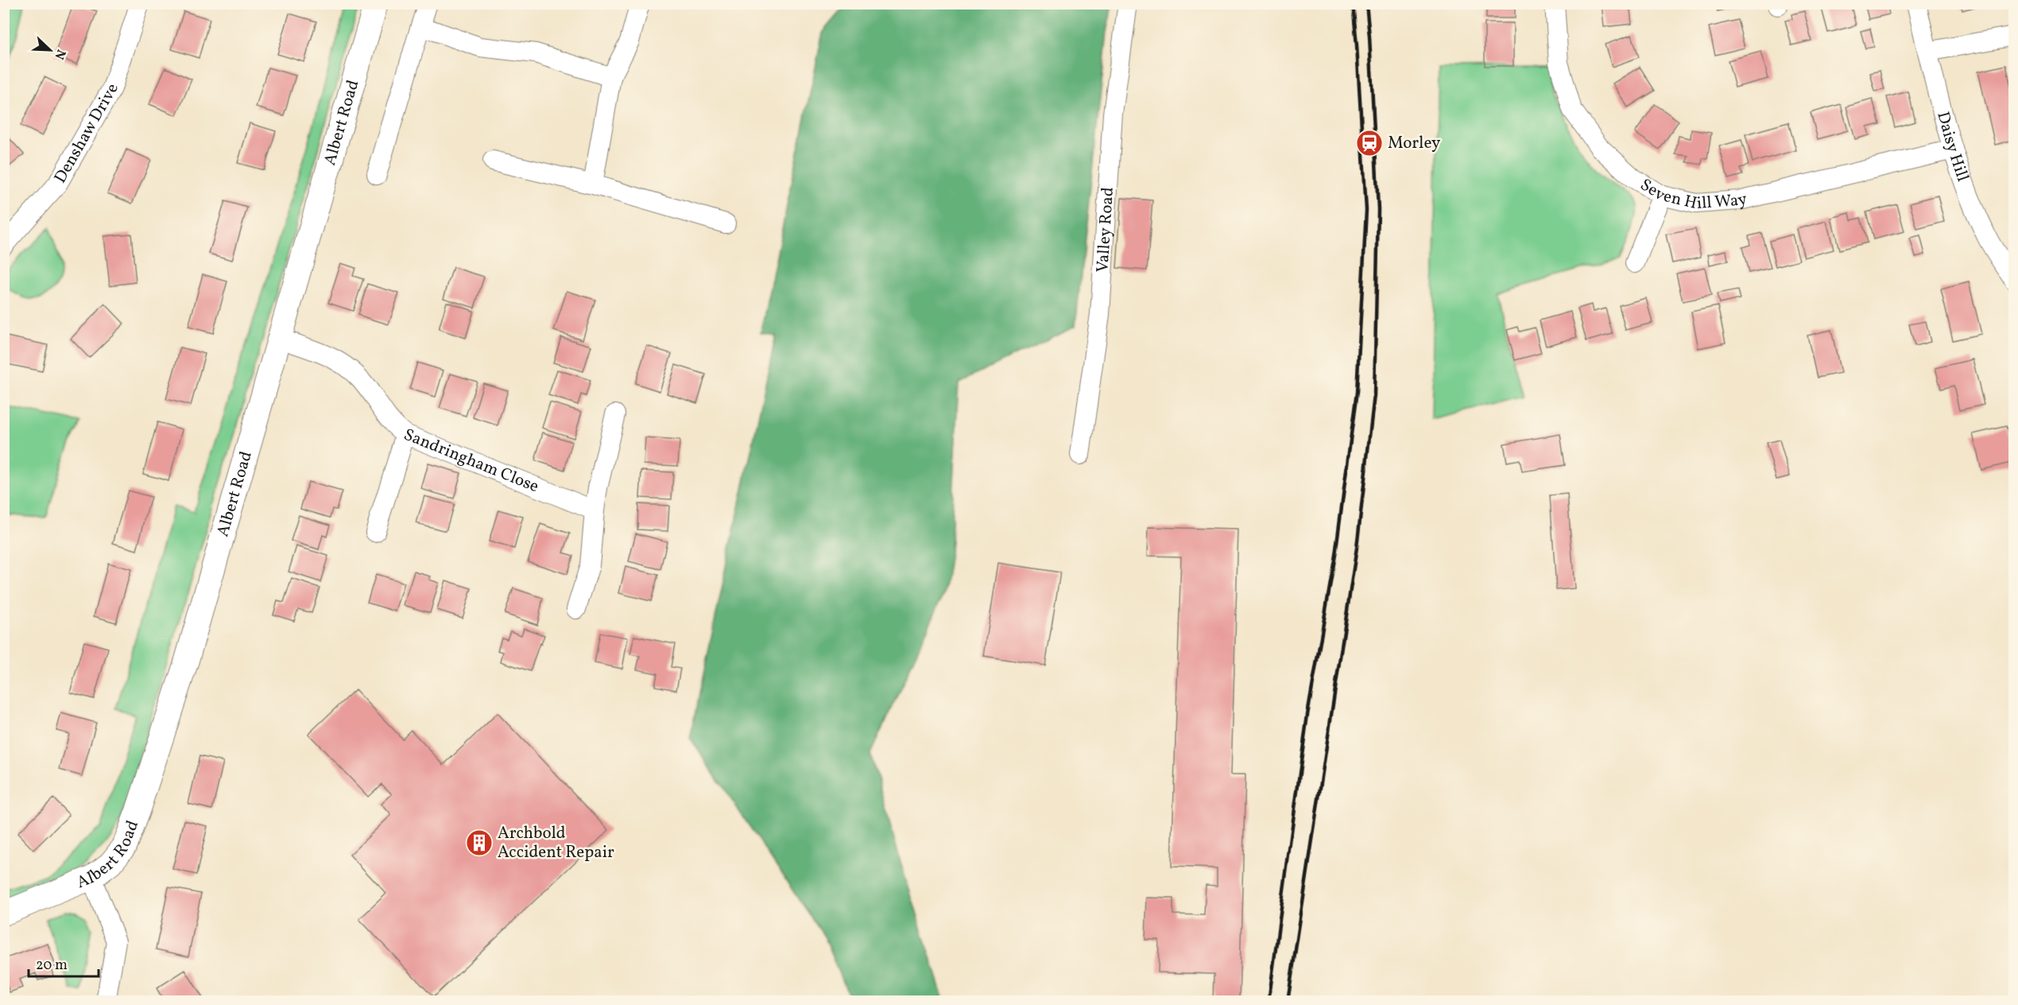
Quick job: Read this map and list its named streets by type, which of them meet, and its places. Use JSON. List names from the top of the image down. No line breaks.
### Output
{"streets":{"street":["Albert Road","Denshaw Drive","Daisy Hill","Seven Hill Way","Valley Road","Sandringham Close"]},"crossings":[["Albert Road","Sandringham Close"],["Daisy Hill","Seven Hill Way"]],"places":{"station":["Morley"],"building":["Archbold Accident Repair"]},"scale_bar":"20 m","north":"bottom right"}
